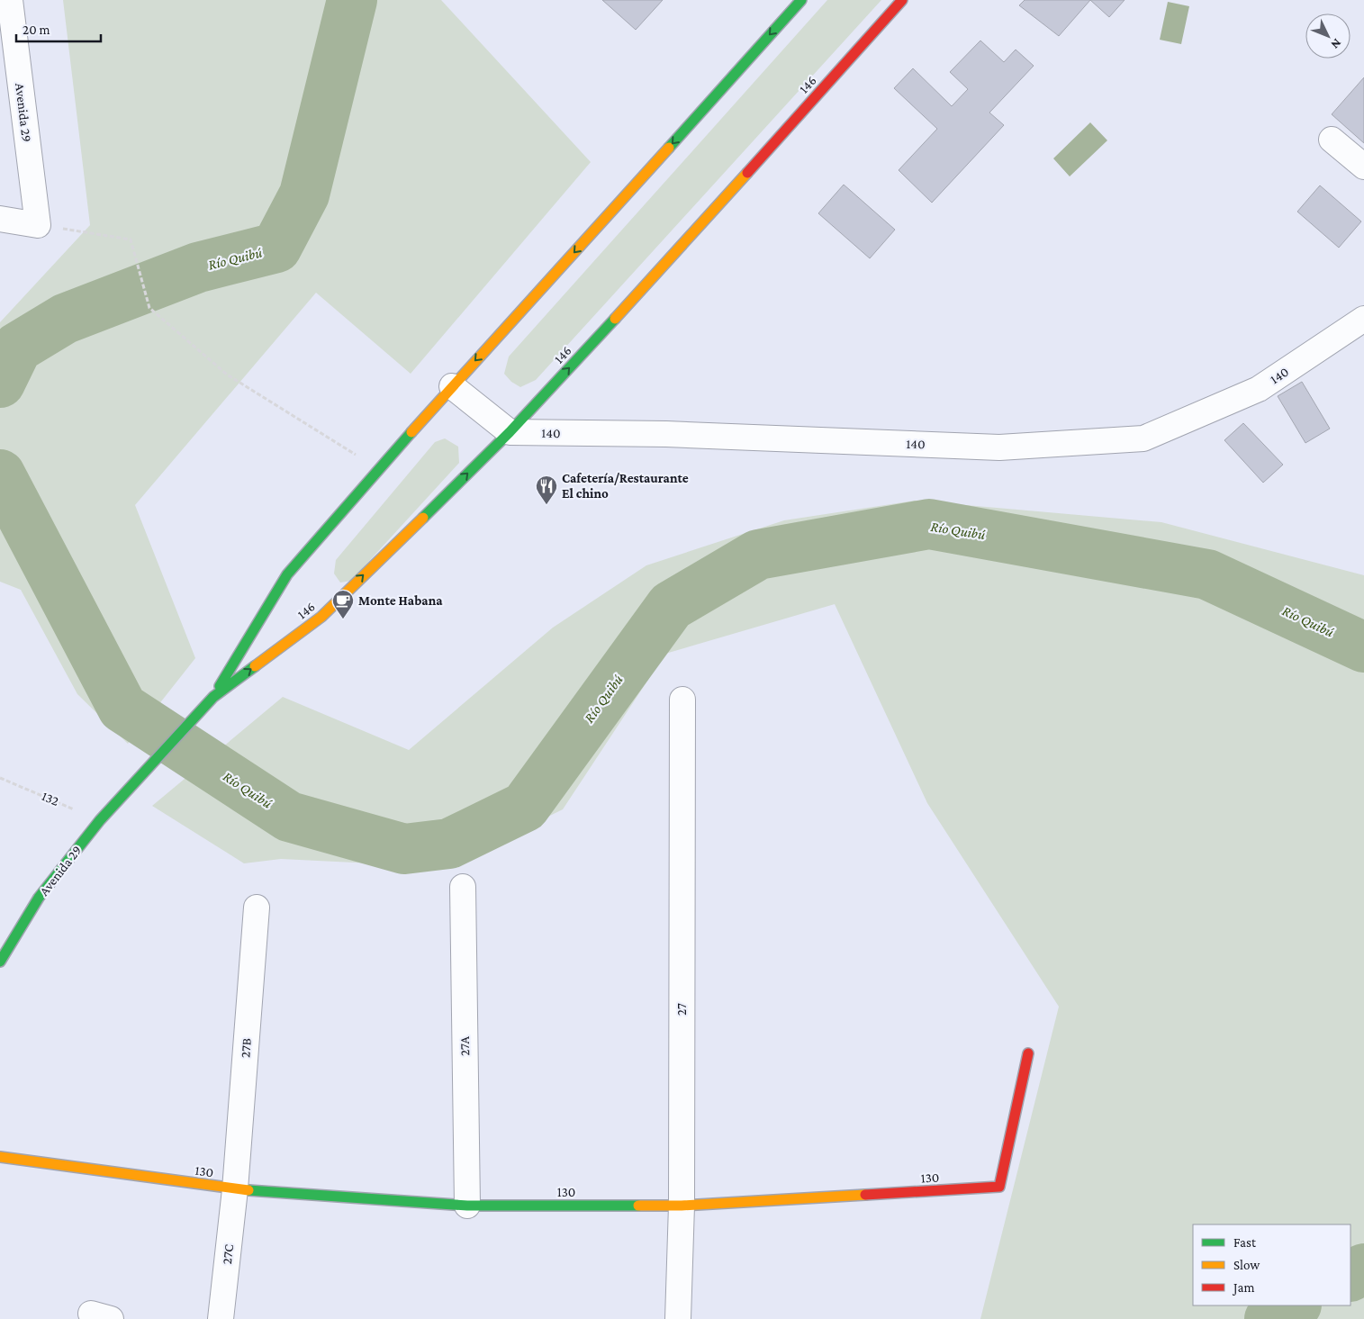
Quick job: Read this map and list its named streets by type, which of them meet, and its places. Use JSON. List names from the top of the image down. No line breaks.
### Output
{"streets":{"street":["146","Avenida 29","140","27","27A","27B","130","27C"],"path":["132"]},"crossings":[["146","Avenida 29"],["146","140"],["Avenida 29","132"],["27","130"],["27A","130"],["27B","130"],["27B","27C"],["130","27C"]],"water":["Río Quibú"],"places":{"restaurant":["Cafetería/Restaurante El chino"],"cafe":["Monte Habana"]},"legend":["Fast","Slow","Jam"],"scale_bar":"20 m","north":"bottom right"}
